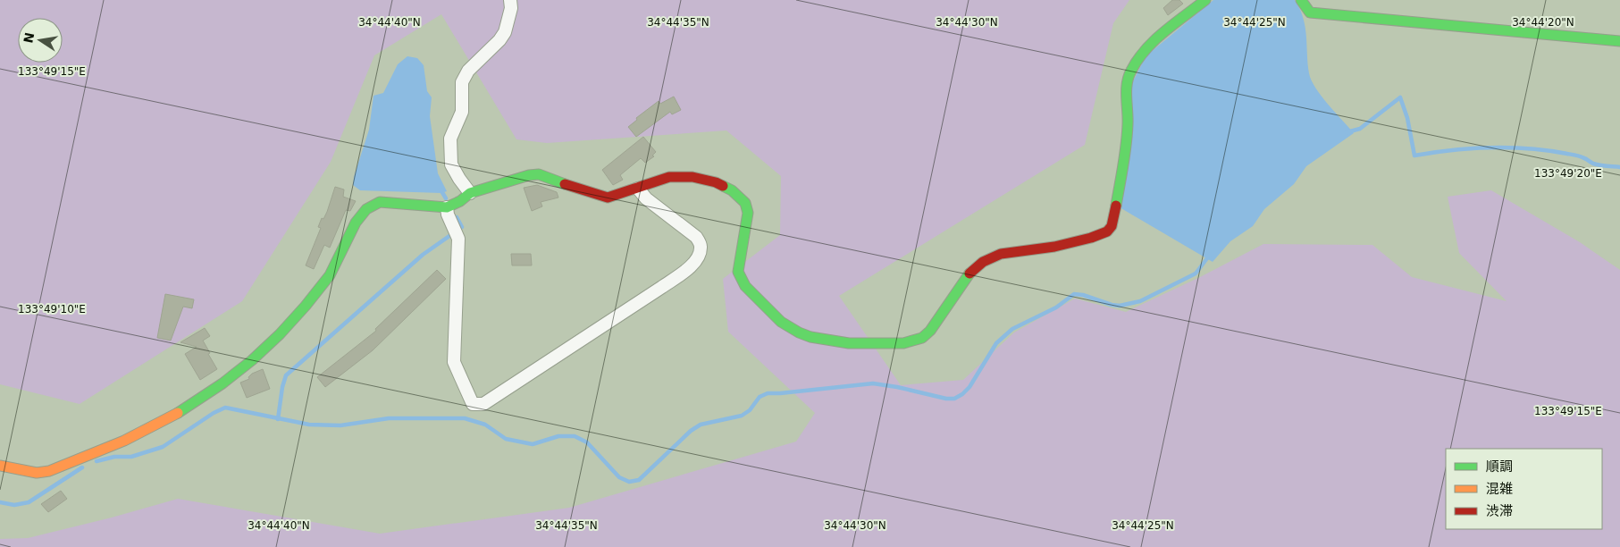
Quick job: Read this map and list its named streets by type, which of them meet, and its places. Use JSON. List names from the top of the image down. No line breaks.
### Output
{"legend":["順調","混雑","渋滞"],"north":"left","coordinates":["34°44'40\"N","34°44'35\"N","34°44'30\"N","34°44'25\"N","34°44'20\"N","133°49'15\"E","133°49'20\"E","133°49'10\"E"]}
